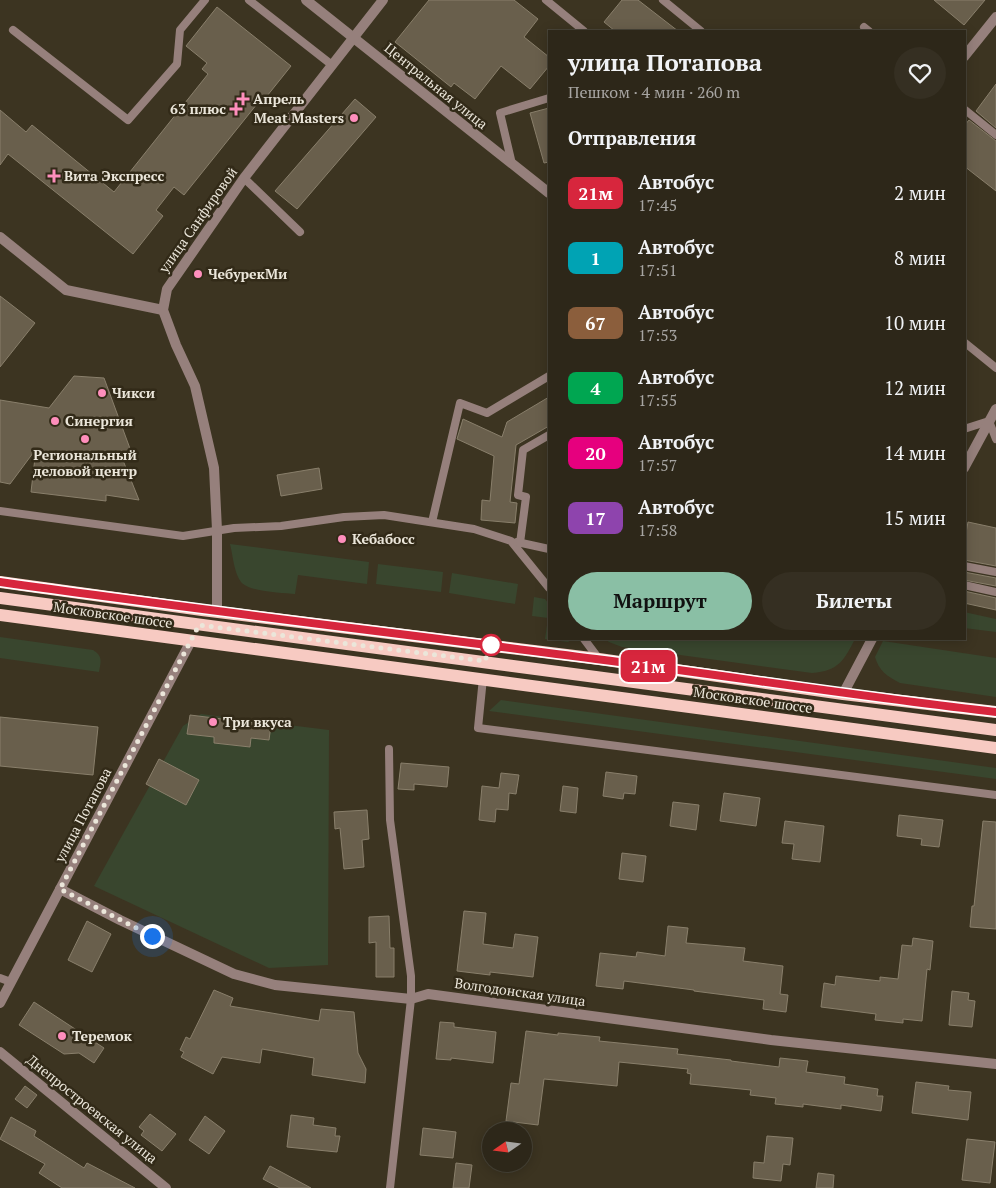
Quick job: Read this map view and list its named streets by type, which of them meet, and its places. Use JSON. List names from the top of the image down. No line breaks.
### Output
{"streets":{"main road":["Московское шоссе"],"street":["Центральная улица","улица Санфировой","улица Потапова","Волгодонская улица","Днепростроевская улица"]},"crossings":[["Центральная улица","улица Санфировой"],["Московское шоссе","улица Потапова"],["улица Потапова","Волгодонская улица"]],"places":{"health":["Апрель","63 плюс","Вита Экспресс"],"other":["Meat Masters","ЧебурекМи","Чикси","Синергия","Региональный деловой центр","Кебабосс","Три вкуса","Теремок"]},"lines":["bus line 21м"],"north":"left","page":{"on_map":"21м","heading":[["улица Потапова","Пешком · 4 мин · 260 m"],"Отправления"],"list":[{"mark":"21м","name":"Автобус","note":"17:45","value":"2 мин"},{"mark":"1","name":"Автобус","note":"17:51","value":"8 мин"},{"mark":"67","name":"Автобус","note":"17:53","value":"10 мин"},{"mark":"4","name":"Автобус","note":"17:55","value":"12 мин"},{"mark":"20","name":"Автобус","note":"17:57","value":"14 мин"},{"mark":"17","name":"Автобус","note":"17:58","value":"15 мин"}],"buttons":["Маршрут","Билеты"]}}
